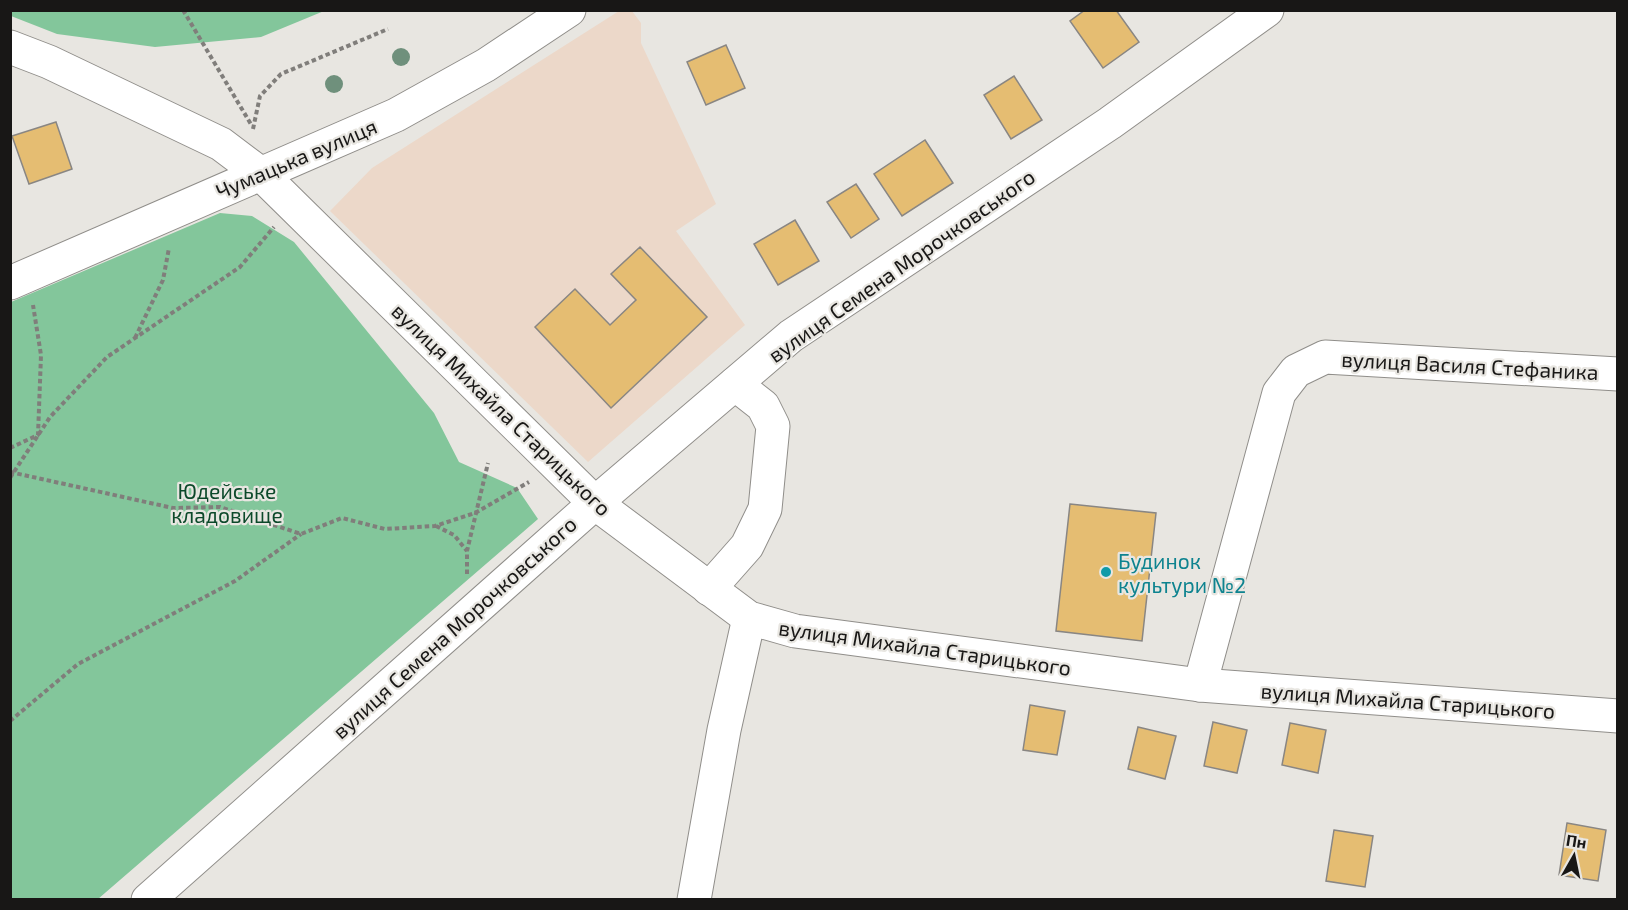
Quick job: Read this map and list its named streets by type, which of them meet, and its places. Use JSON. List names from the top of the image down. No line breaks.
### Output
{"streets":{"street":["Чумацька вулиця","вулиця Семена Морочковського","вулиця Василя Стефаника","вулиця Михайла Старицького"]},"crossings":[["Чумацька вулиця","вулиця Михайла Старицького"],["вулиця Семена Морочковського","вулиця Михайла Старицького"],["вулиця Василя Стефаника","вулиця Михайла Старицького"]],"parks":["Юдейське кладовище"],"places":["Будинок культури №2"],"north":"top"}
